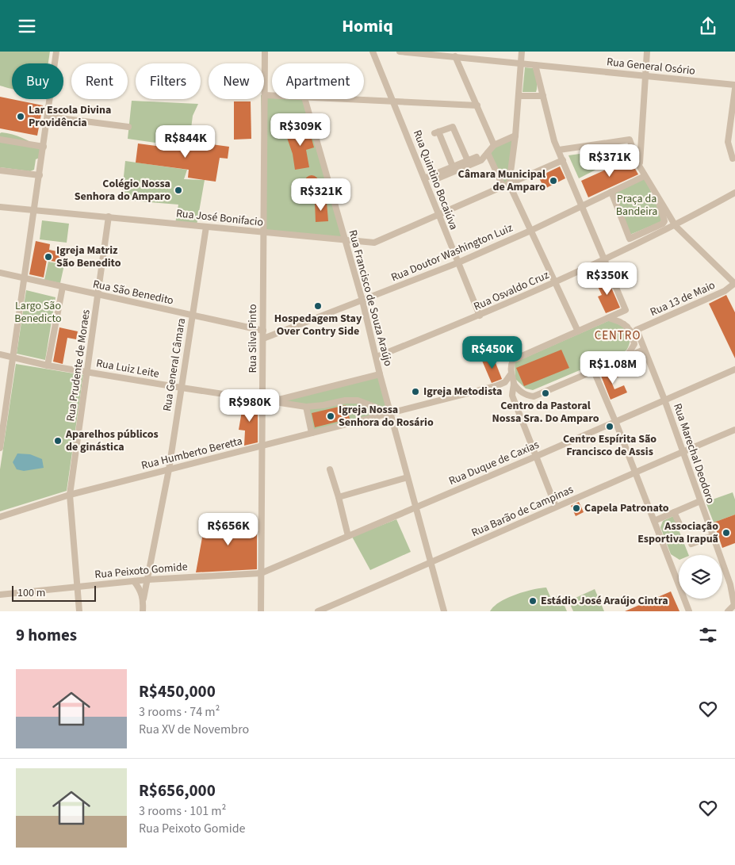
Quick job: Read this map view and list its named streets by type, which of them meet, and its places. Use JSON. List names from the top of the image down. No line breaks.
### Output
{"streets":{"street":["Rua General Osório","Rua Quintino Bocaiúva","Rua José Bonifacio","Rua Doutor Washington Luiz","Rua Osvaldo Cruz","Rua São Benedito","Rua Francisco de Souza Araújo","Rua 13 de Maio","Rua Silva Pinto","Rua General Câmara","Rua Prudente de Moraes","Rua Luiz Leite","Rua Humberto Beretta","Rua Marechal Deodoro","Rua Duque de Caxias","Rua Barão de Campinas","Rua Peixoto Gomide"]},"crossings":[["Rua Quintino Bocaiúva","Rua José Bonifacio"],["Rua Quintino Bocaiúva","Rua Doutor Washington Luiz"],["Rua Quintino Bocaiúva","Rua Osvaldo Cruz"],["Rua José Bonifacio","Rua Francisco de Souza Araújo"],["Rua José Bonifacio","Rua Silva Pinto"],["Rua José Bonifacio","Rua General Câmara"],["Rua José Bonifacio","Rua Prudente de Moraes"],["Rua Doutor Washington Luiz","Rua Francisco de Souza Araújo"],["Rua Doutor Washington Luiz","Rua Silva Pinto"],["Rua Osvaldo Cruz","Rua Francisco de Souza Araújo"],["Rua São Benedito","Rua Silva Pinto"],["Rua São Benedito","Rua General Câmara"],["Rua São Benedito","Rua Prudente de Moraes"],["Rua Francisco de Souza Araújo","Rua Luiz Leite"],["Rua Francisco de Souza Araújo","Rua Humberto Beretta"],["Rua Francisco de Souza Araújo","Rua Duque de Caxias"],["Rua Francisco de Souza Araújo","Rua Barão de Campinas"],["Rua 13 de Maio","Rua Marechal Deodoro"],["Rua Silva Pinto","Rua Luiz Leite"],["Rua Silva Pinto","Rua Humberto Beretta"],["Rua Silva Pinto","Rua Duque de Caxias"],["Rua Silva Pinto","Rua Peixoto Gomide"],["Rua General Câmara","Rua Luiz Leite"],["Rua General Câmara","Rua Humberto Beretta"],["Rua General Câmara","Rua Peixoto Gomide"],["Rua Prudente de Moraes","Rua Luiz Leite"],["Rua Prudente de Moraes","Rua Humberto Beretta"],["Rua Prudente de Moraes","Rua Peixoto Gomide"],["Rua Luiz Leite","Rua Humberto Beretta"],["Rua Marechal Deodoro","Rua Duque de Caxias"],["Rua Marechal Deodoro","Rua Barão de Campinas"],["Rua Duque de Caxias","Rua Peixoto Gomide"]],"districts":["CENTRO"],"parks":["Praça da Bandeira","Largo São Benedicto"],"places":["Lar Escola Divina Providência","Câmara Municipal de Amparo","Colégio Nossa Senhora do Amparo","Igreja Matriz São Benedito","Hospedagem Stay Over Contry Side","Igreja Metodista","Centro da Pastoral Nossa Sra. Do Amparo","Igreja Nossa Senhora do Rosário","Centro Espírita São Francisco de Assis","Aparelhos públicos de ginástica","Capela Patronato","Associação Esportiva Irapuã","Estádio José Araújo Cintra"],"scale_bar":"100 m","page":{"header":"Homiq","chip":["Buy","Rent","Filters","New","Apartment"],"price":["R$309K","R$844K","R$371K","R$321K","R$350K","R$450K","R$1.08M","R$980K","R$656K"],"scale":"100 m","heading":"9 homes","list":[{"name":"R$450,000","note":"3 rooms · 74 m² · Rua XV de Novembro"},{"name":"R$656,000","note":"3 rooms · 101 m² · Rua Peixoto Gomide"}]}}
